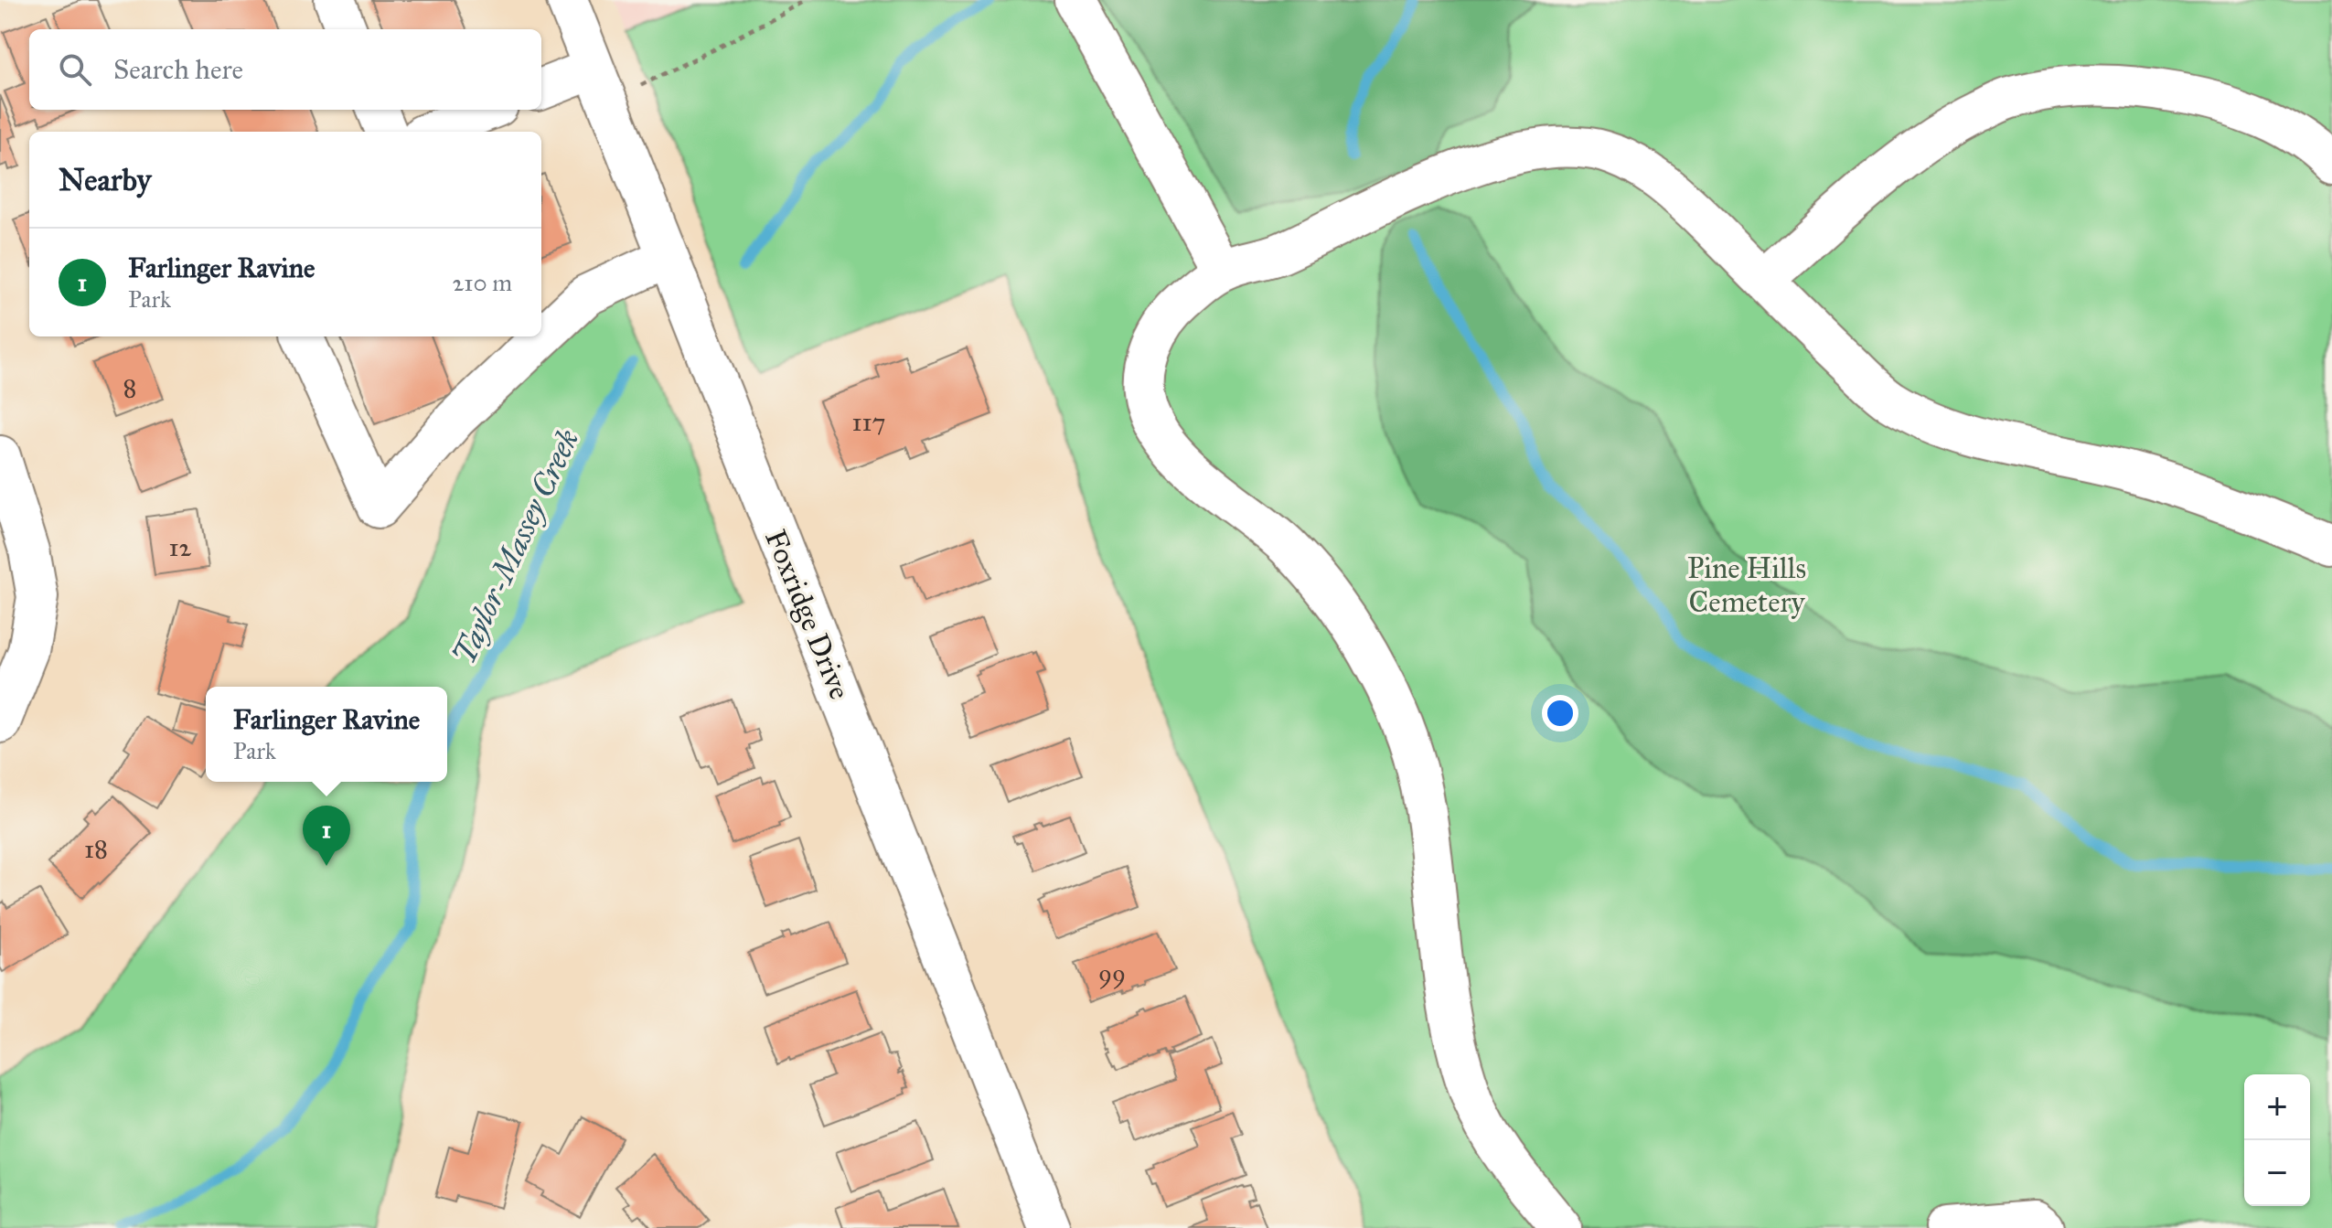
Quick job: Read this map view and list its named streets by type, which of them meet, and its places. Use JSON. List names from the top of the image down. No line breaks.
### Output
{"streets":{"street":["Foxridge Drive"]},"water":["Taylor-Massey Creek"],"parks":["Pine Hills Cemetery"],"house_numbers":["8","117","12","18","99"],"page":{"search":"Search here","heading":"Nearby","list":[{"mark":"1","name":"Farlinger Ravine","note":"Park","value":"210 m"}],"popup":["Farlinger Ravine","Park"],"pins":"1","map_buttons":["+","−"]}}
